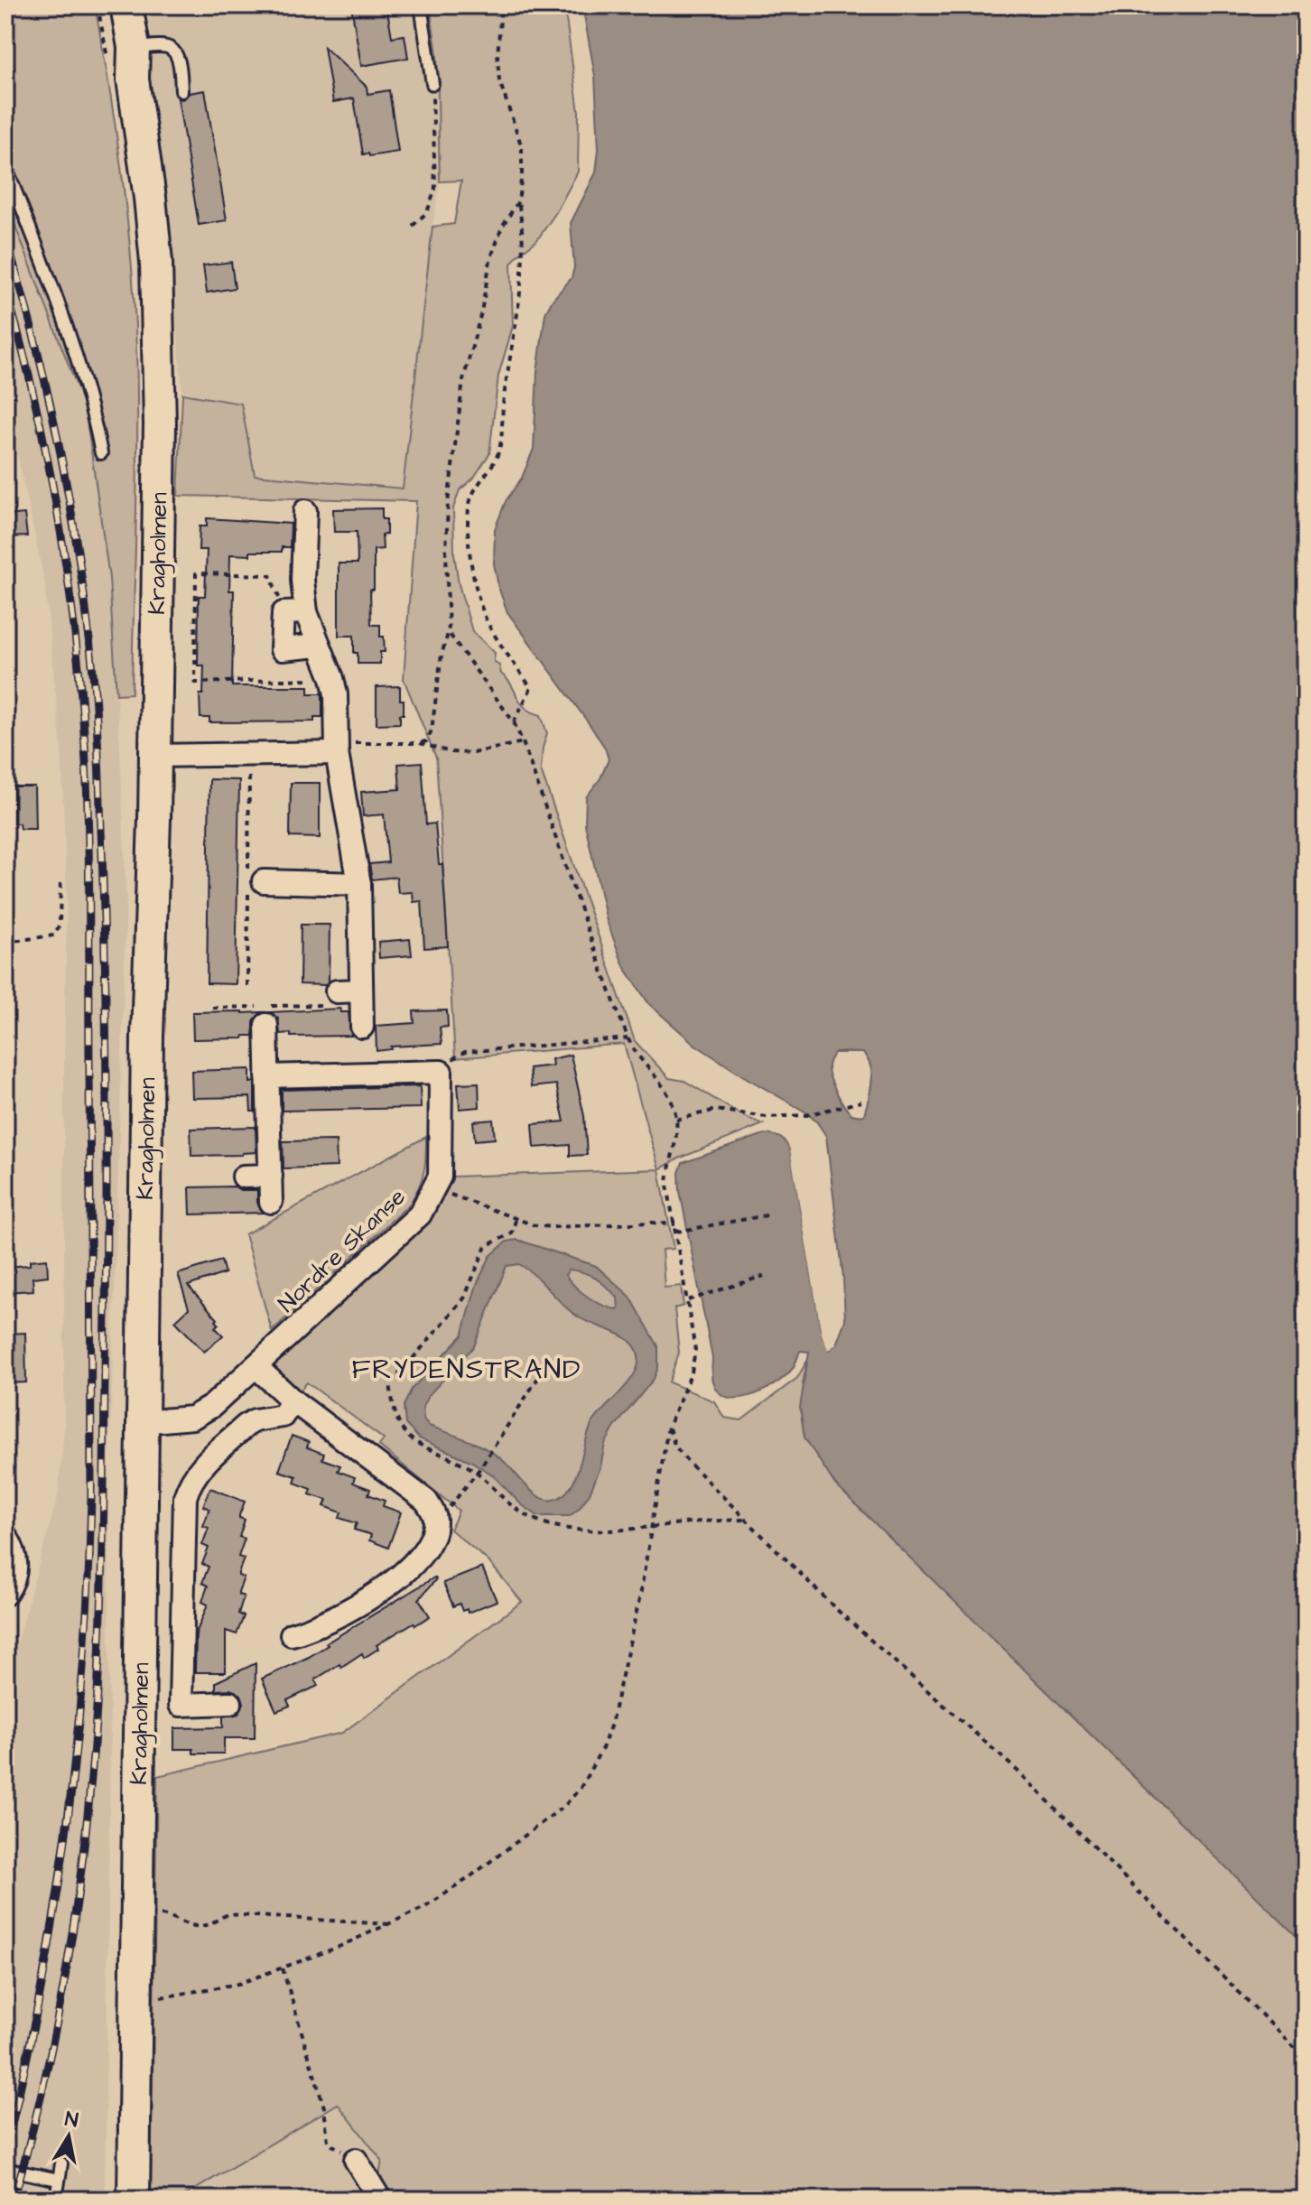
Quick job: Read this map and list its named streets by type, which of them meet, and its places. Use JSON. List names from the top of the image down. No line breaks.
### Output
{"streets":{"street":["Kragholmen","Nordre Skanse"]},"crossings":[["Kragholmen","Nordre Skanse"]],"districts":["FRYDENSTRAND"],"north":"top"}
